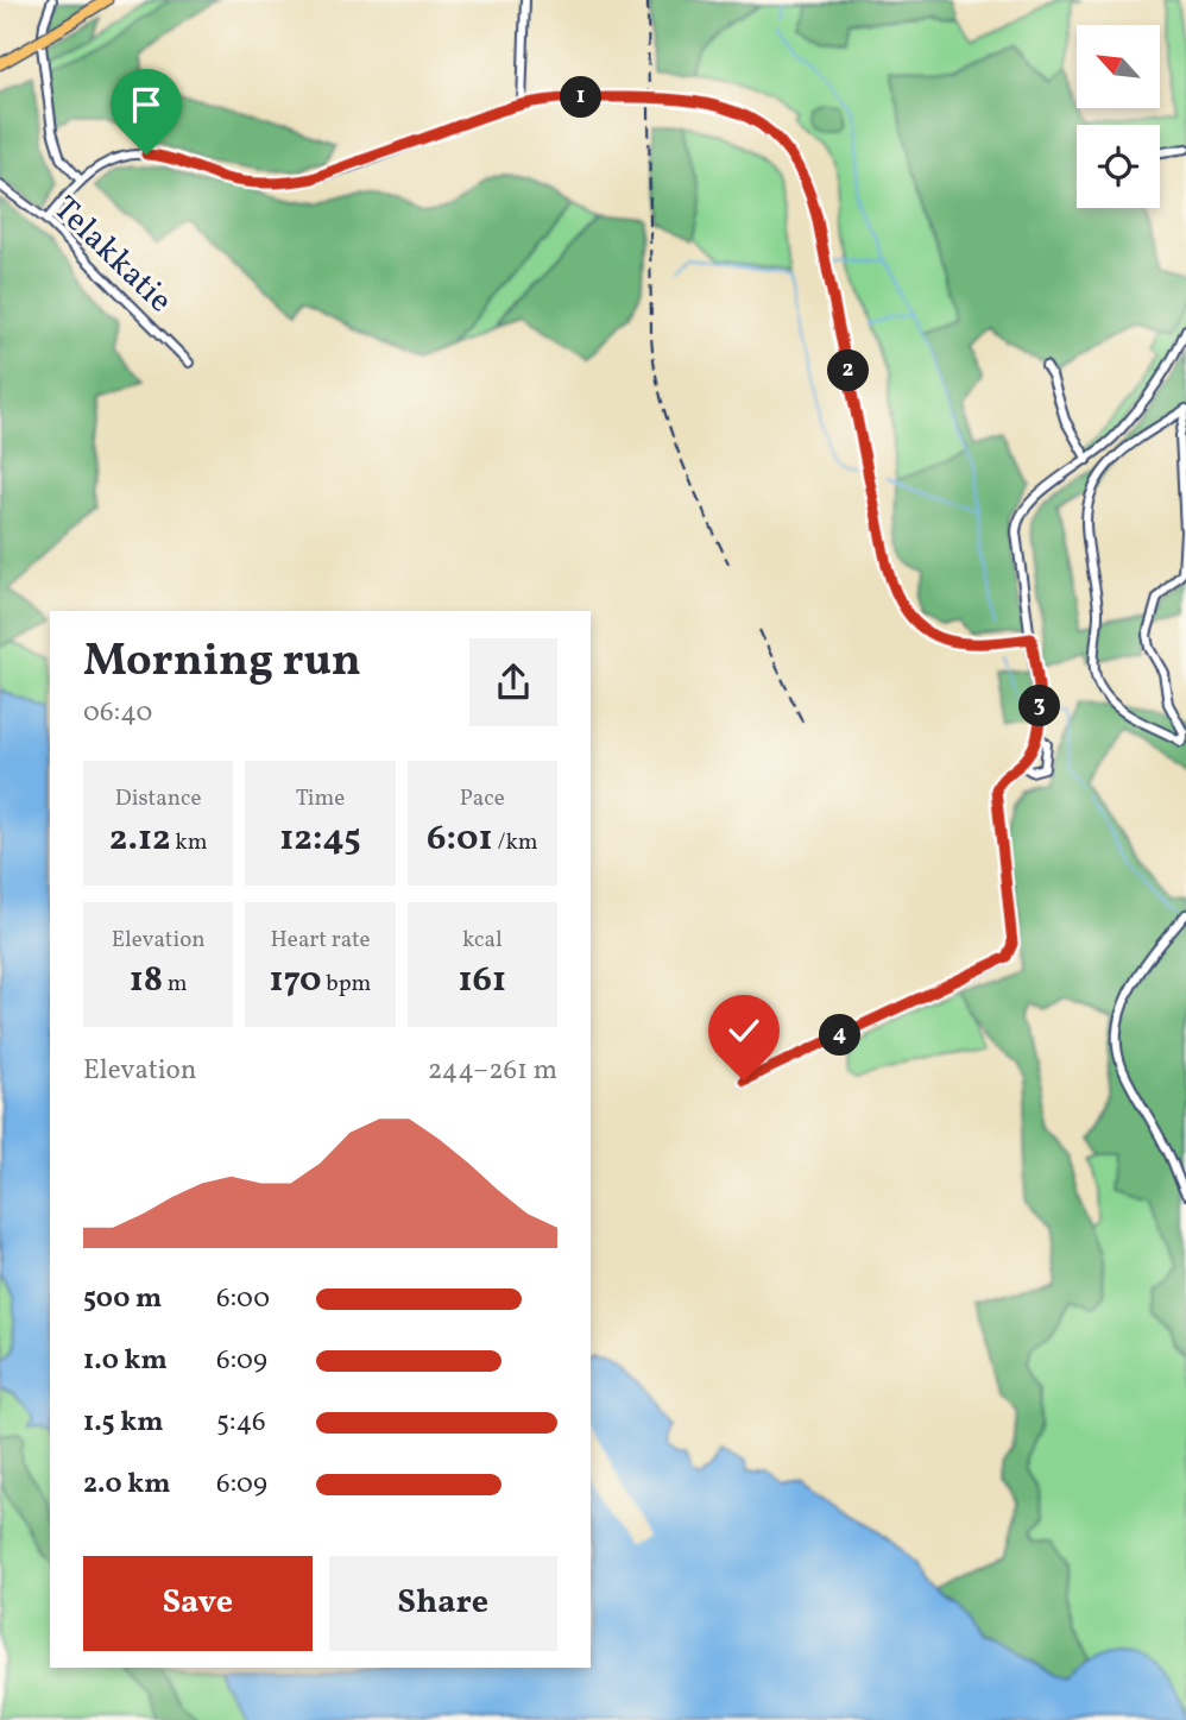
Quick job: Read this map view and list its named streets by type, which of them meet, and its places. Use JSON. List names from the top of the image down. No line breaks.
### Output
{"streets":{"street":["Telakkatie"]},"north":"top left","page":{"pins":["1","2","3","4"],"heading":["Morning run","06:40"],"stats":[["Distance","2.12 km"],["Time","12:45"],["Pace","6:01 /km"],["Elevation","18 m"],["Heart rate","170 bpm"],["kcal","161"]],"chart":["Elevation","244–261 m"],"list":[{"name":"500 m","note":"6:00"},{"name":"1.0 km","note":"6:09"},{"name":"1.5 km","note":"5:46"},{"name":"2.0 km","note":"6:09"}],"buttons":["Save","Share"]}}
